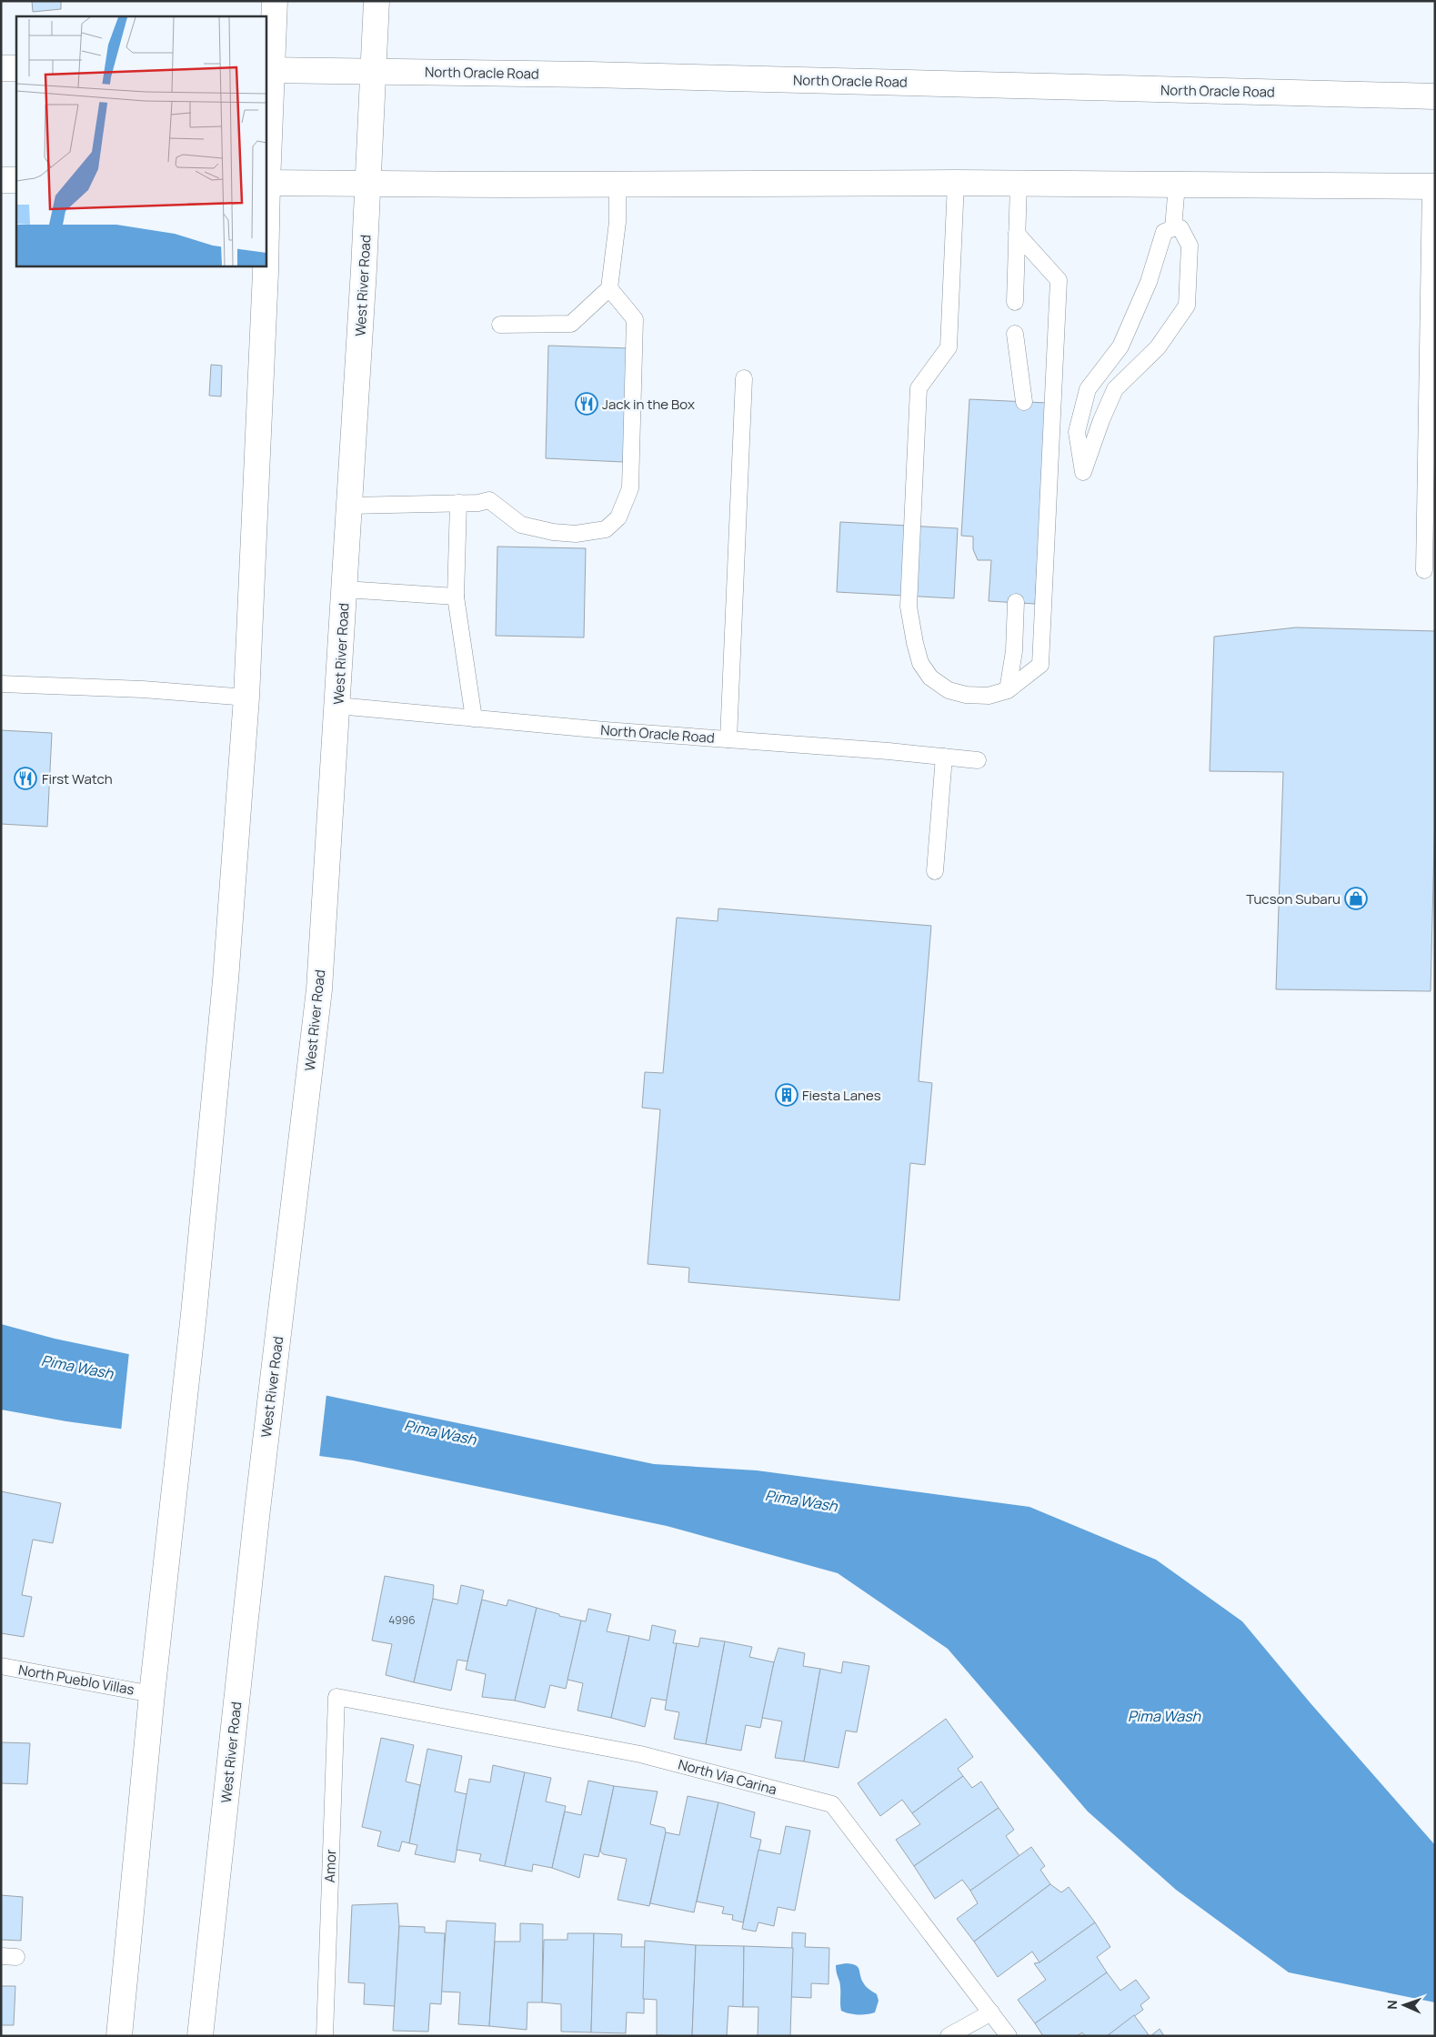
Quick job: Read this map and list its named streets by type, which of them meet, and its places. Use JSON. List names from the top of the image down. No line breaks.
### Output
{"streets":{"main road":["North Oracle Road","West River Road"],"lane":["North Pueblo Villas","North Via Carina","Amor"]},"crossings":[["North Oracle Road","West River Road"],["North Via Carina","Amor"]],"water":["Pima Wash"],"places":{"restaurant":["Jack in the Box","First Watch"],"shop":["Tucson Subaru"],"building":["Fiesta Lanes"]},"house_numbers":["4996"],"north":"left"}
